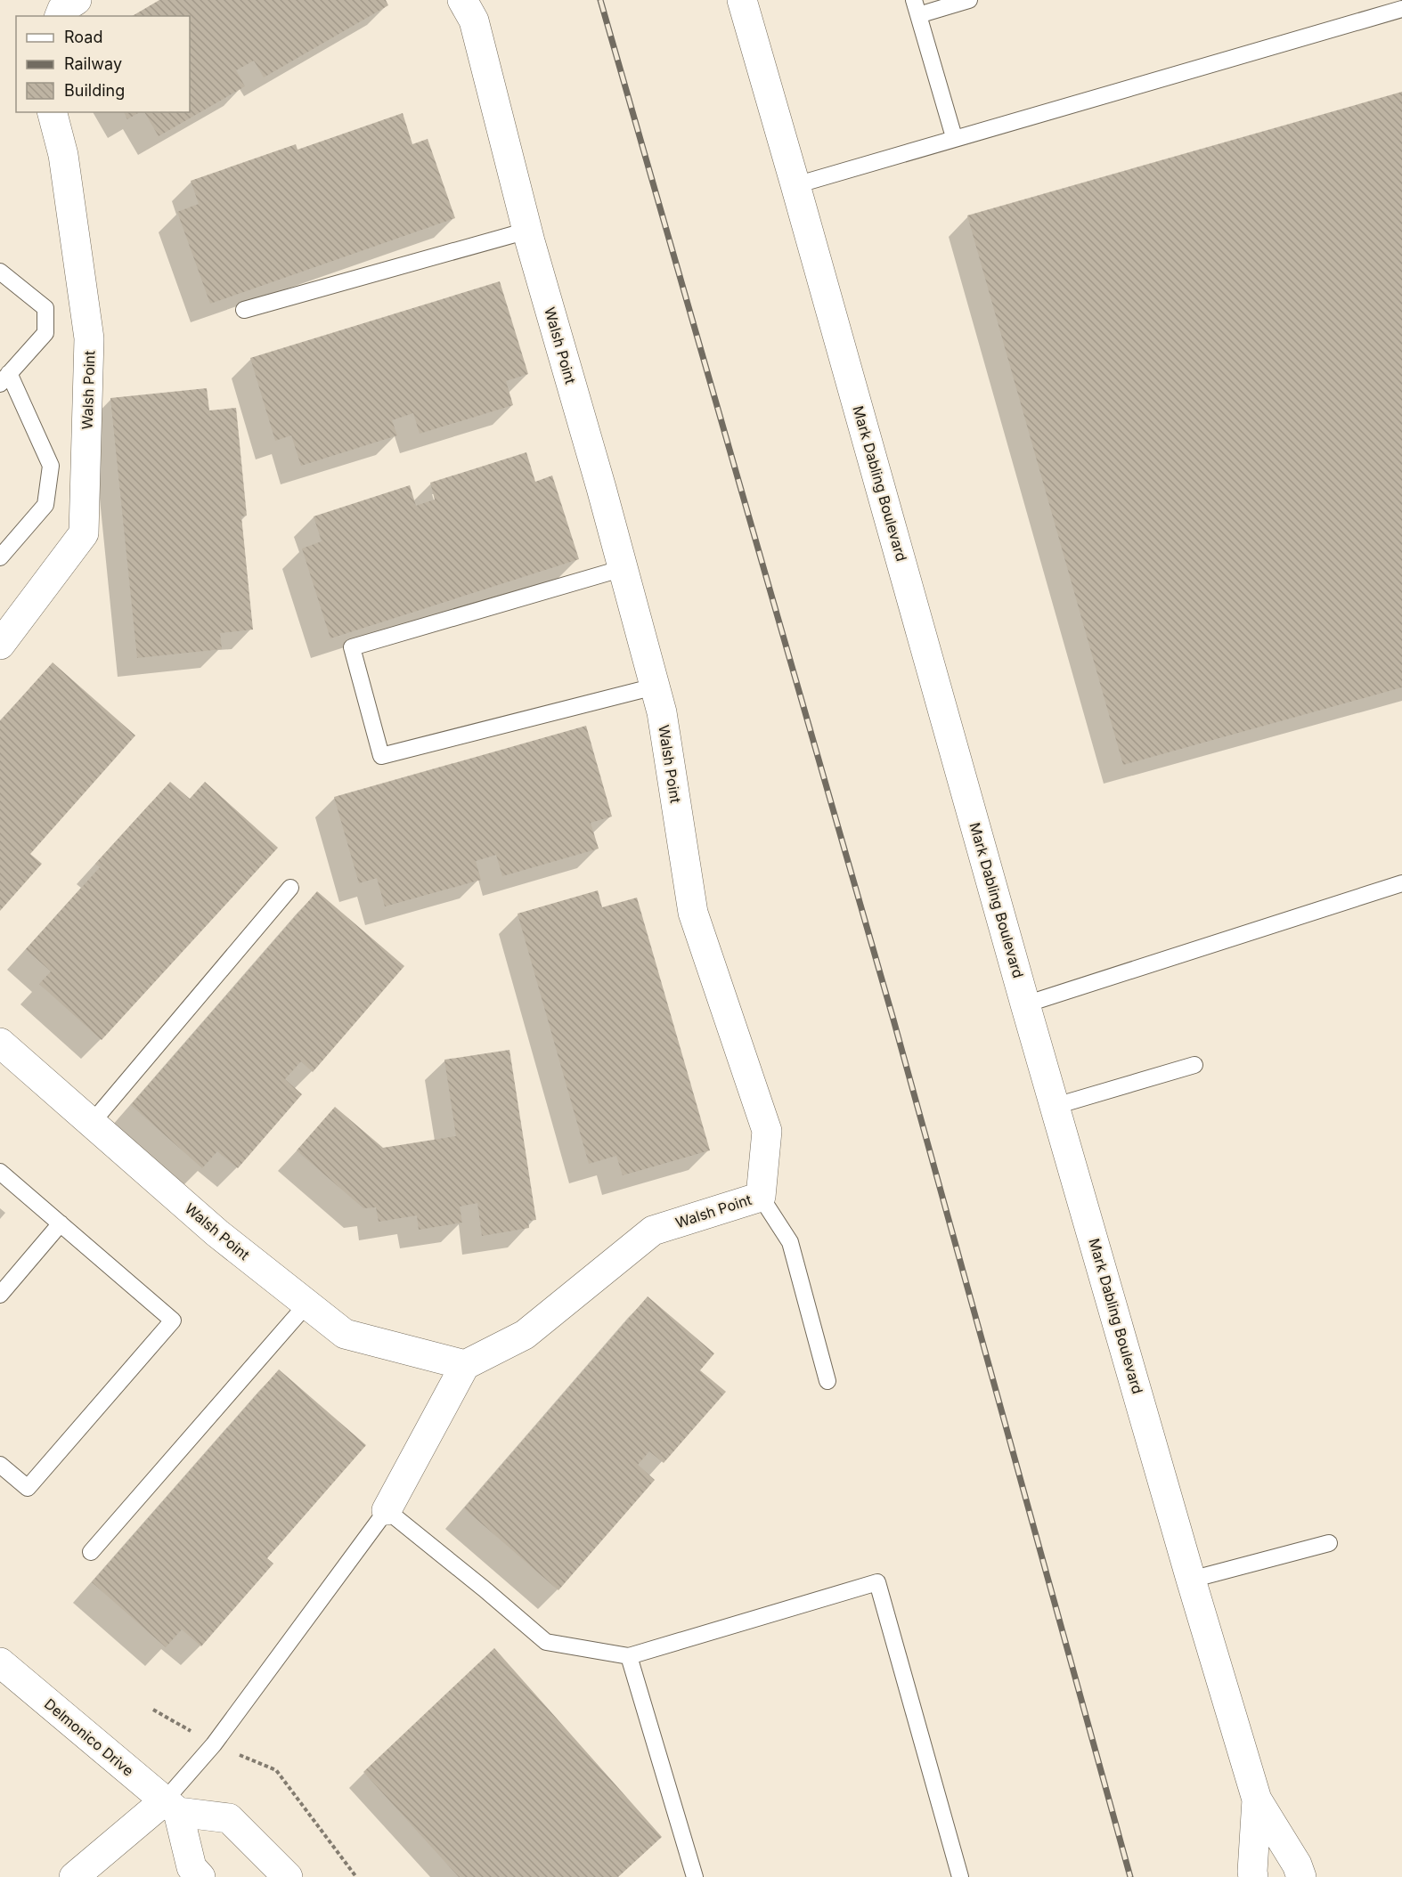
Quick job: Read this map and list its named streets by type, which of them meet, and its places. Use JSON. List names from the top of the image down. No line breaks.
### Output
{"streets":{"street":["Walsh Point","Mark Dabling Boulevard","Delmonico Drive"]},"legend":["Road","Railway","Building"]}
